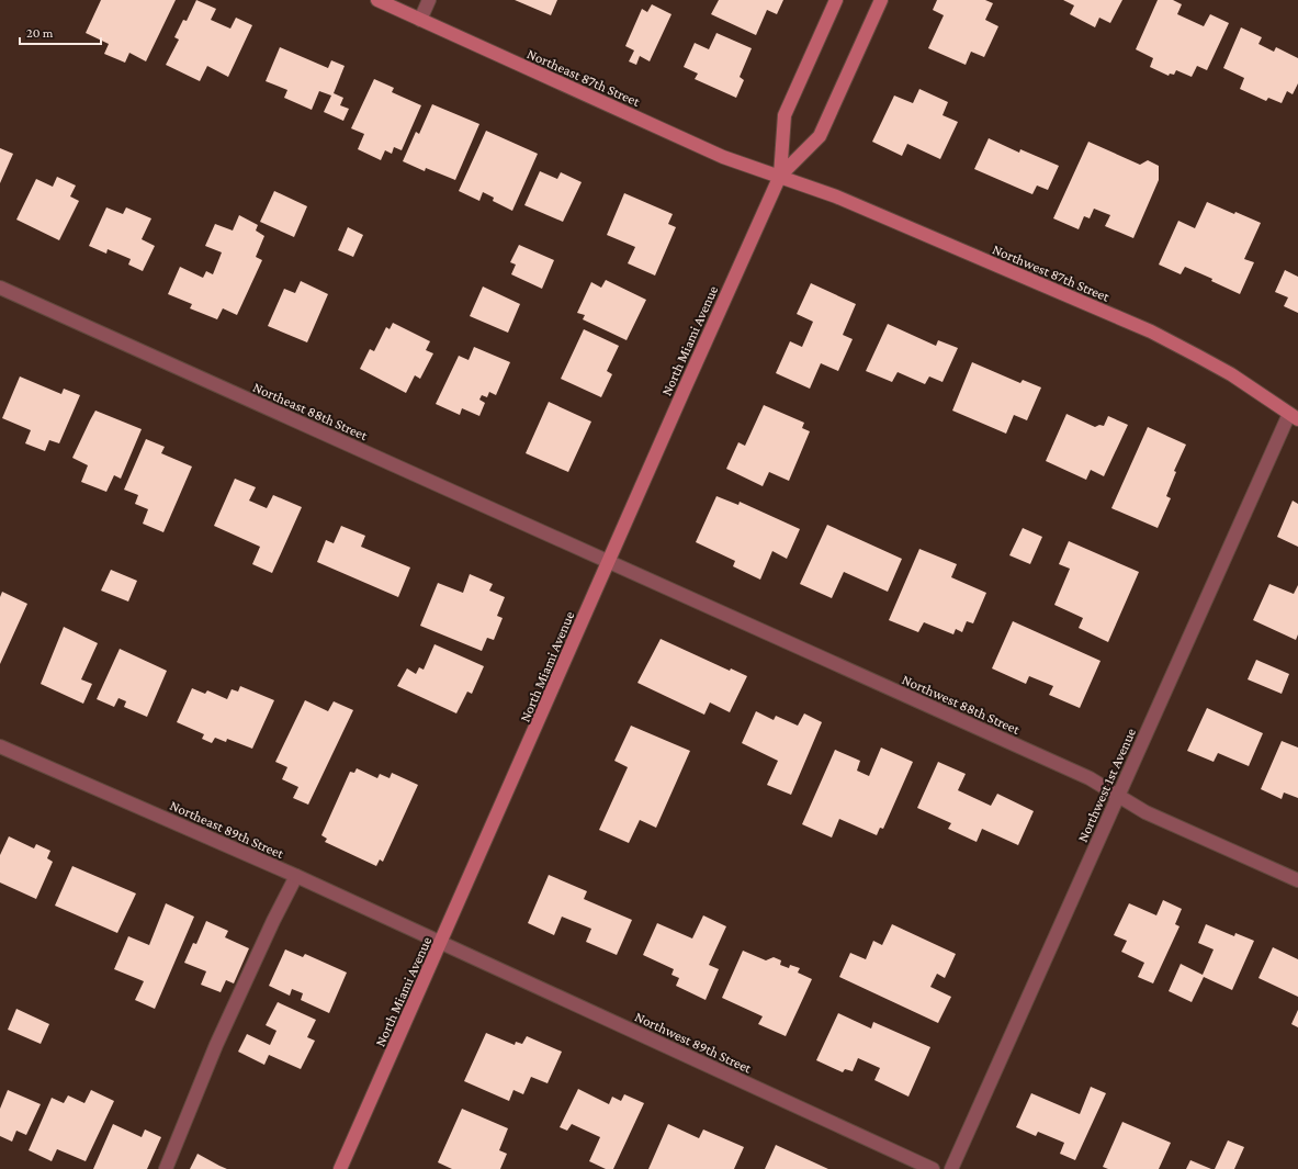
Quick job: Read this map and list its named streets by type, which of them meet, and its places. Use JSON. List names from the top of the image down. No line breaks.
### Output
{"streets":{"main road":["Northeast 87th Street","Northwest 87th Street","North Miami Avenue"],"street":["Northeast 88th Street","Northwest 88th Street","Northwest 1st Avenue","Northeast 89th Street","Northwest 89th Street"]},"crossings":[["Northeast 87th Street","Northwest 87th Street"],["Northeast 87th Street","North Miami Avenue"],["Northwest 87th Street","North Miami Avenue"],["Northwest 87th Street","Northwest 1st Avenue"],["North Miami Avenue","Northeast 88th Street"],["North Miami Avenue","Northwest 88th Street"],["North Miami Avenue","Northeast 89th Street"],["North Miami Avenue","Northwest 89th Street"],["Northeast 88th Street","Northwest 88th Street"],["Northwest 88th Street","Northwest 1st Avenue"],["Northeast 89th Street","Northwest 89th Street"]],"scale_bar":"20 m"}
